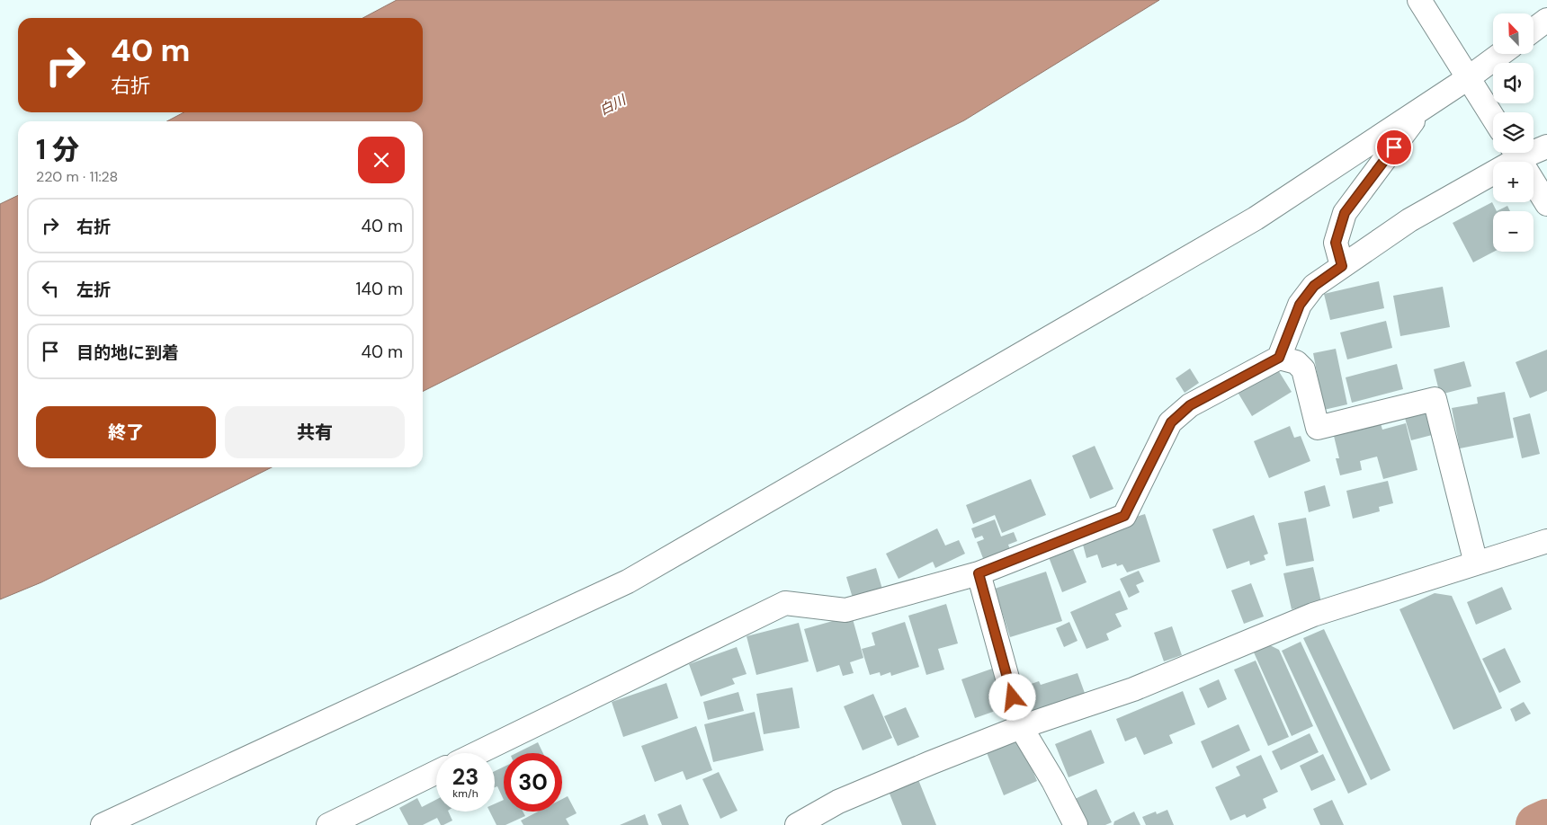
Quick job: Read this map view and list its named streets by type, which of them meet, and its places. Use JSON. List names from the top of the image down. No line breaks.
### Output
{"water":["白川"],"north":"top left","page":{"map_buttons":["+","−"],"turn":["40 m","右折"],"heading":["1 分","220 m · 11:28"],"list":[{"name":"右折","value":"40 m"},{"name":"左折","value":"140 m"},{"name":"目的地に到着","value":"40 m"}],"buttons":["終了","共有"],"speed":"23 km/h","limit":"30"}}
